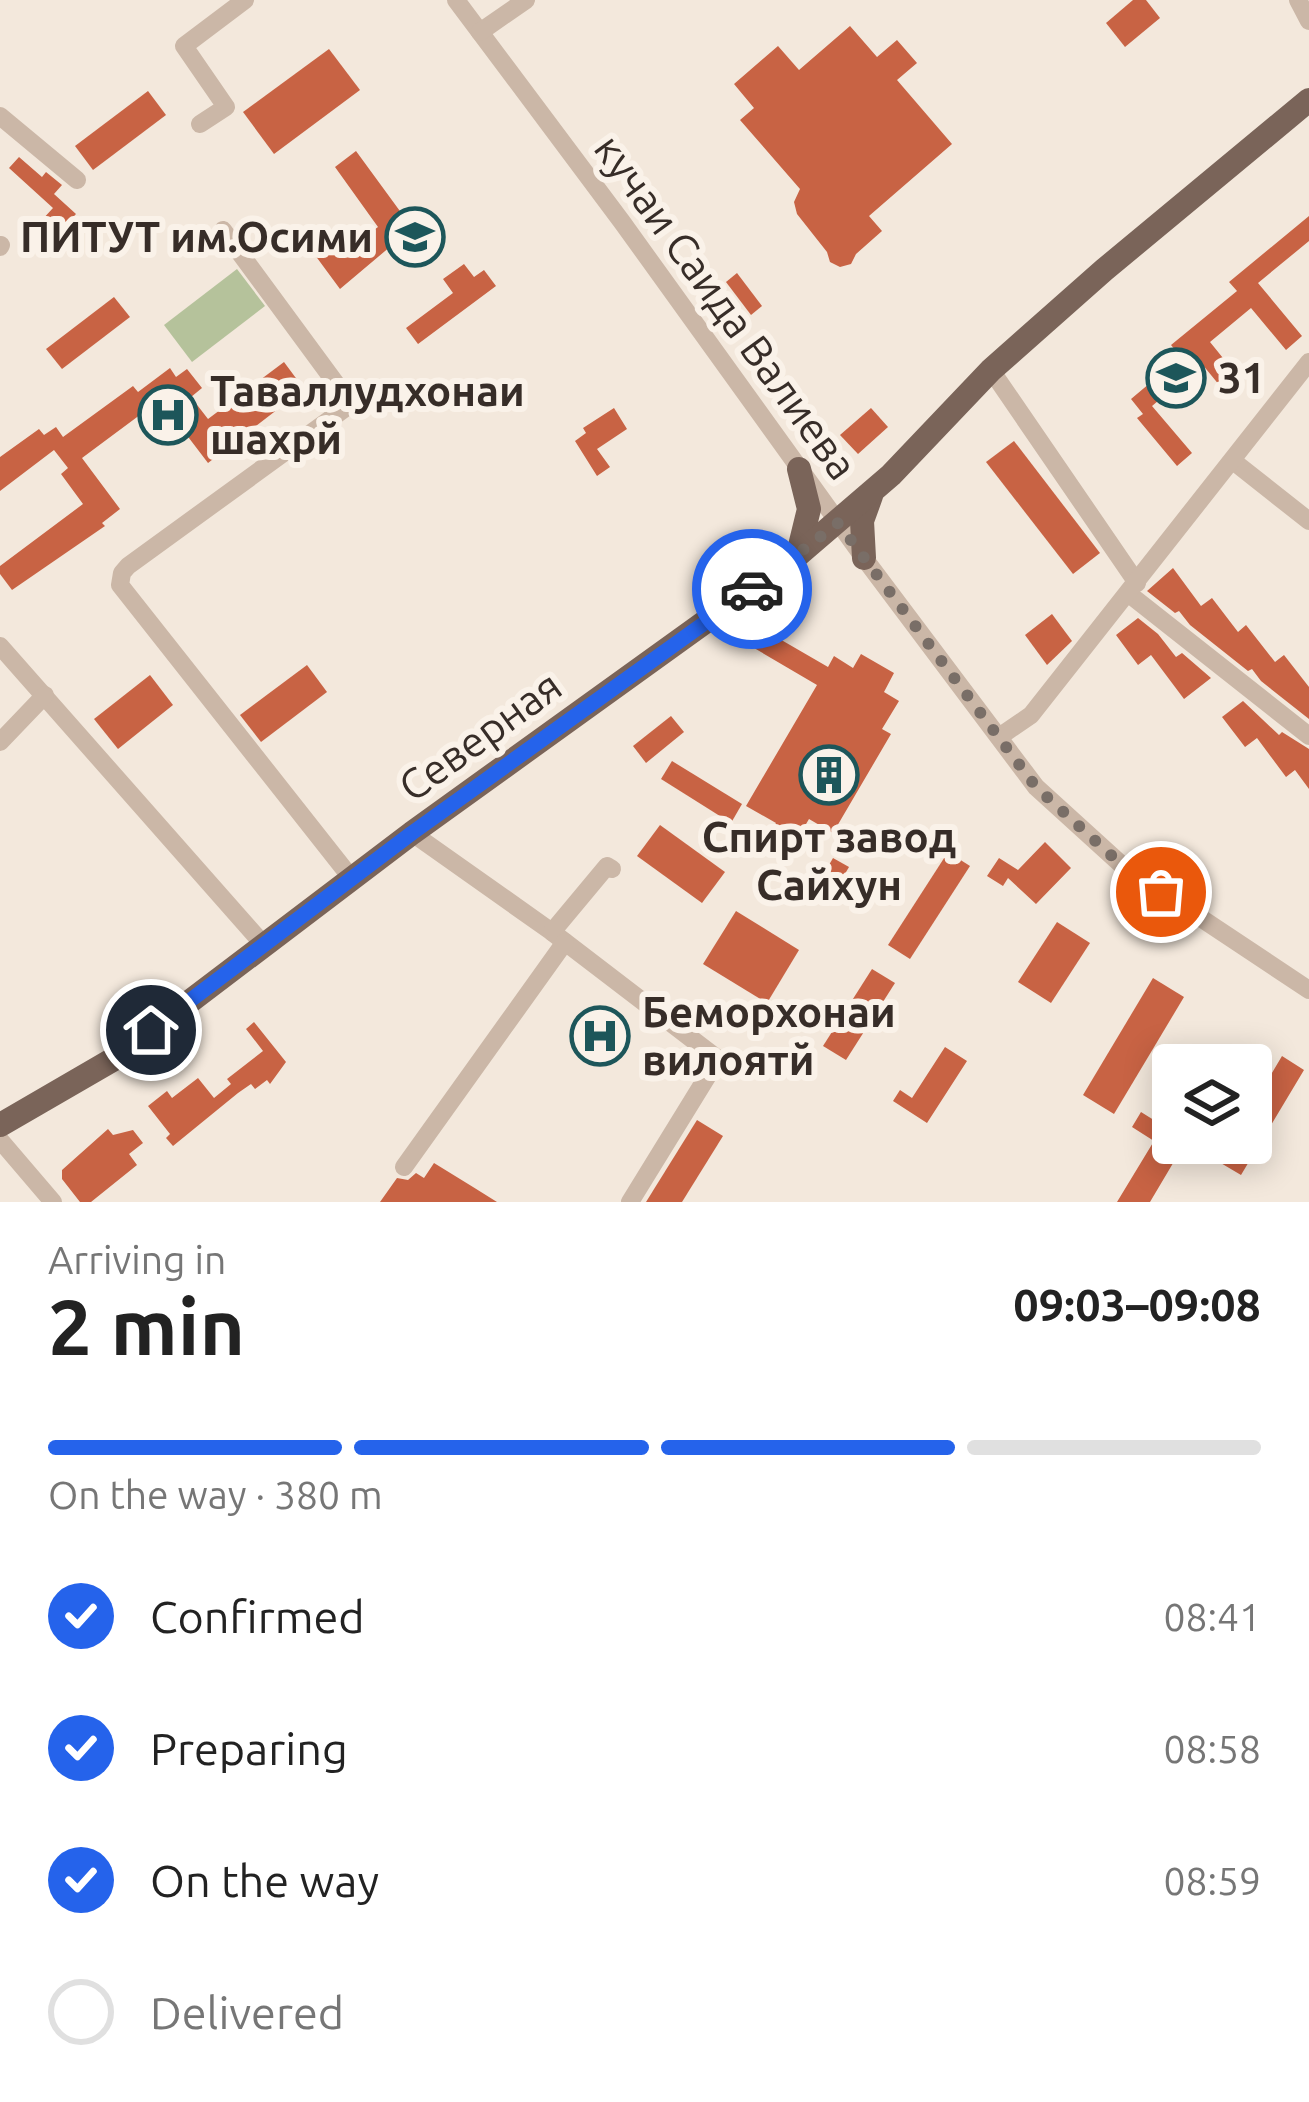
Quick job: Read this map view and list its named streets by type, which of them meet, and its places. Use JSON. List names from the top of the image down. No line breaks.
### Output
{"streets":{"main road":["Северная"],"street":["кучаи Саида Валиева"]},"crossings":[["кучаи Саида Валиева","Северная"]],"places":{"school or university":["ПИТУТ им.Осими","31"],"hospital":["Таваллудхонаи шахрй","Беморхонаи вилоятй"],"building":["Спирт завод Сайхун"]},"page":{"heading":["2 min","Arriving in","09:03–09:08"],"bar":"On the way · 380 m","list":[["Confirmed","08:41"],["Preparing","08:58"],["On the way","08:59"],"Delivered"]}}
